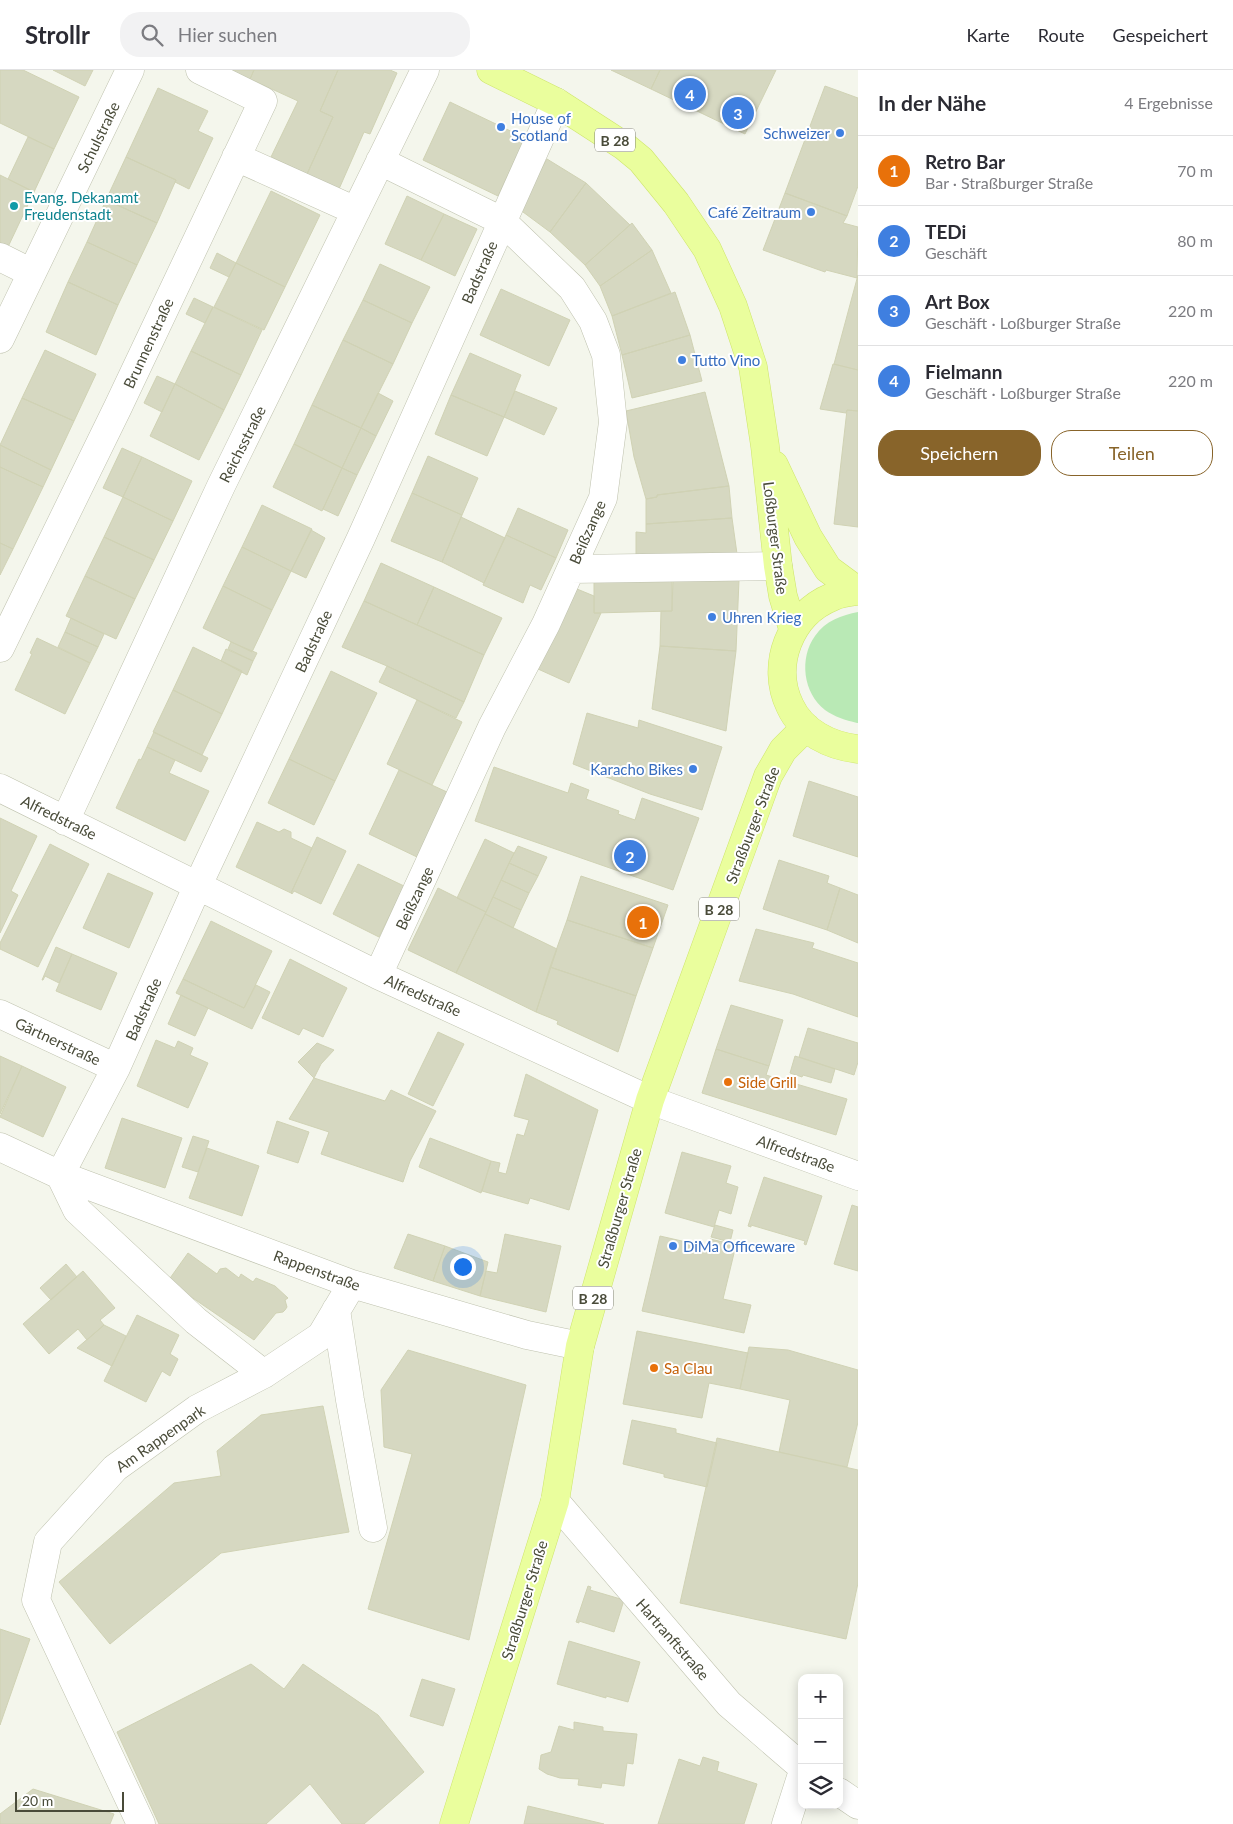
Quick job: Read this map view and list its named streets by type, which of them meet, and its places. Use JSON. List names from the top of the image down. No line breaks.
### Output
{"streets":{"main road":["B 28","Loßburger Straße","Straßburger Straße"],"street":["Schulstraße","Badstraße","Brunnenstraße","Reichsstraße","Beißzange","Alfredstraße","Gärtnerstraße","Rappenstraße","Am Rappenpark","Hartranftstraße"]},"crossings":[["B 28","Loßburger Straße"],["B 28","Straßburger Straße"],["Badstraße","Beißzange"],["Badstraße","Loßburger Straße"],["Badstraße","Alfredstraße"],["Badstraße","Gärtnerstraße"],["Badstraße","Rappenstraße"],["Reichsstraße","Beißzange"],["Reichsstraße","Alfredstraße"],["Beißzange","Alfredstraße"],["Alfredstraße","Straßburger Straße"],["Straßburger Straße","Rappenstraße"],["Straßburger Straße","Hartranftstraße"],["Rappenstraße","Am Rappenpark"]],"places":["House of Scotland","Schweizer","Evang. Dekanamt Freudenstadt","Café Zeitraum","Tutto Vino","Uhren Krieg","Karacho Bikes","Side Grill","DiMa Officeware","Sa Clau"],"scale_bar":"20 m","page":{"header":"Strollr","search":"Hier suchen","nav":["Karte","Route","Gespeichert"],"heading":["In der Nähe","4 Ergebnisse"],"pins":["4","3","2","1"],"list":[{"mark":"1","name":"Retro Bar","note":"Bar · Straßburger Straße","value":"70 m"},{"mark":"2","name":"TEDi","note":"Geschäft","value":"80 m"},{"mark":"3","name":"Art Box","note":"Geschäft · Loßburger Straße","value":"220 m"},{"mark":"4","name":"Fielmann","note":"Geschäft · Loßburger Straße","value":"220 m"}],"buttons":["Speichern","Teilen"],"map_buttons":["+","−"],"scale":"20 m"}}
